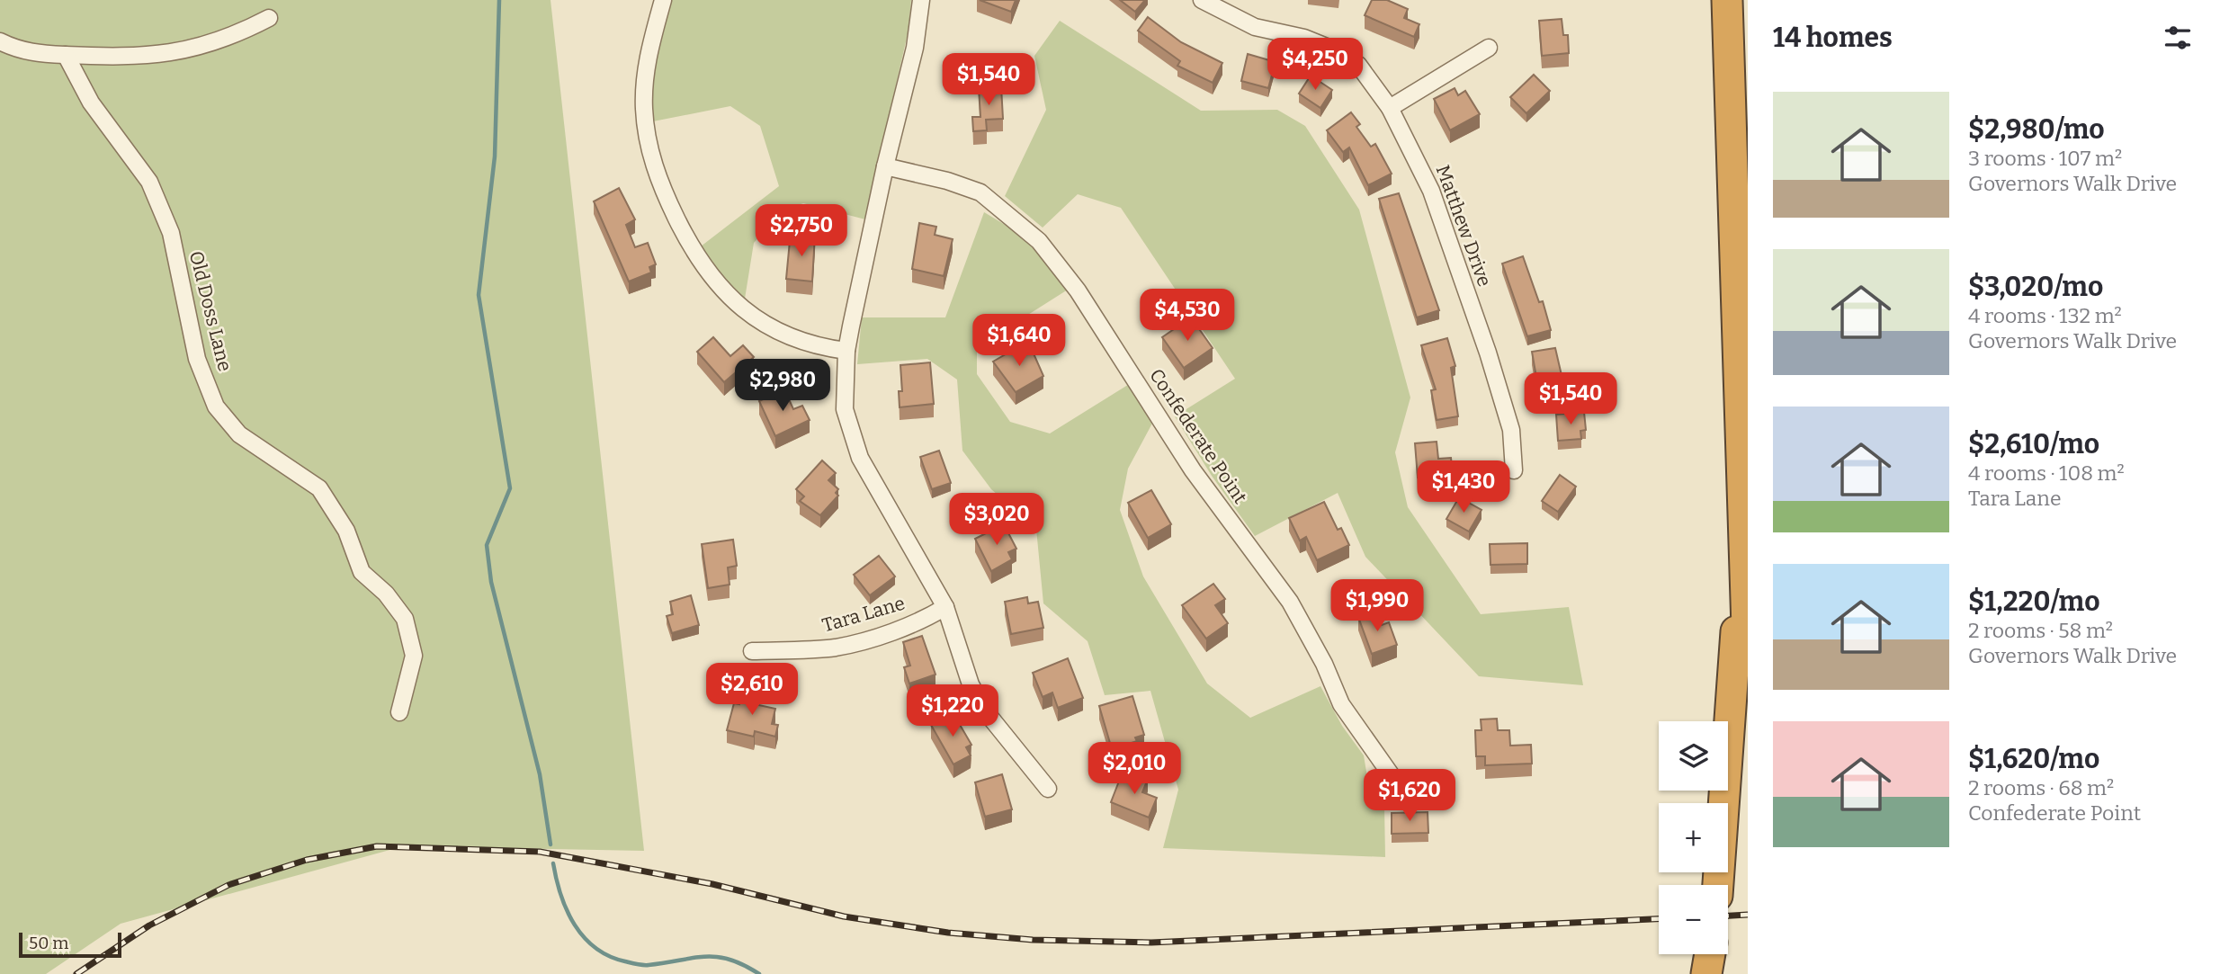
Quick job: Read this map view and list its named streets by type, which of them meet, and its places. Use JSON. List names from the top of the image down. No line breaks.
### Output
{"streets":{"street":["Matthew Drive","Old Doss Lane","Confederate Point","Tara Lane"]},"scale_bar":"50 m","page":{"heading":"14 homes","price":["$4,250","$1,540","$2,750","$4,530","$1,640","$2,980","$1,540","$1,430","$3,020","$1,990","$2,610","$1,220","$2,010","$1,620"],"list":[{"name":"$2,980/mo","note":"3 rooms · 107 m² · Governors Walk Drive"},{"name":"$3,020/mo","note":"4 rooms · 132 m² · Governors Walk Drive"},{"name":"$2,610/mo","note":"4 rooms · 108 m² · Tara Lane"},{"name":"$1,220/mo","note":"2 rooms · 58 m² · Governors Walk Drive"},{"name":"$1,620/mo","note":"2 rooms · 68 m² · Confederate Point"}],"map_buttons":["+","−"],"scale":"50 m"}}
